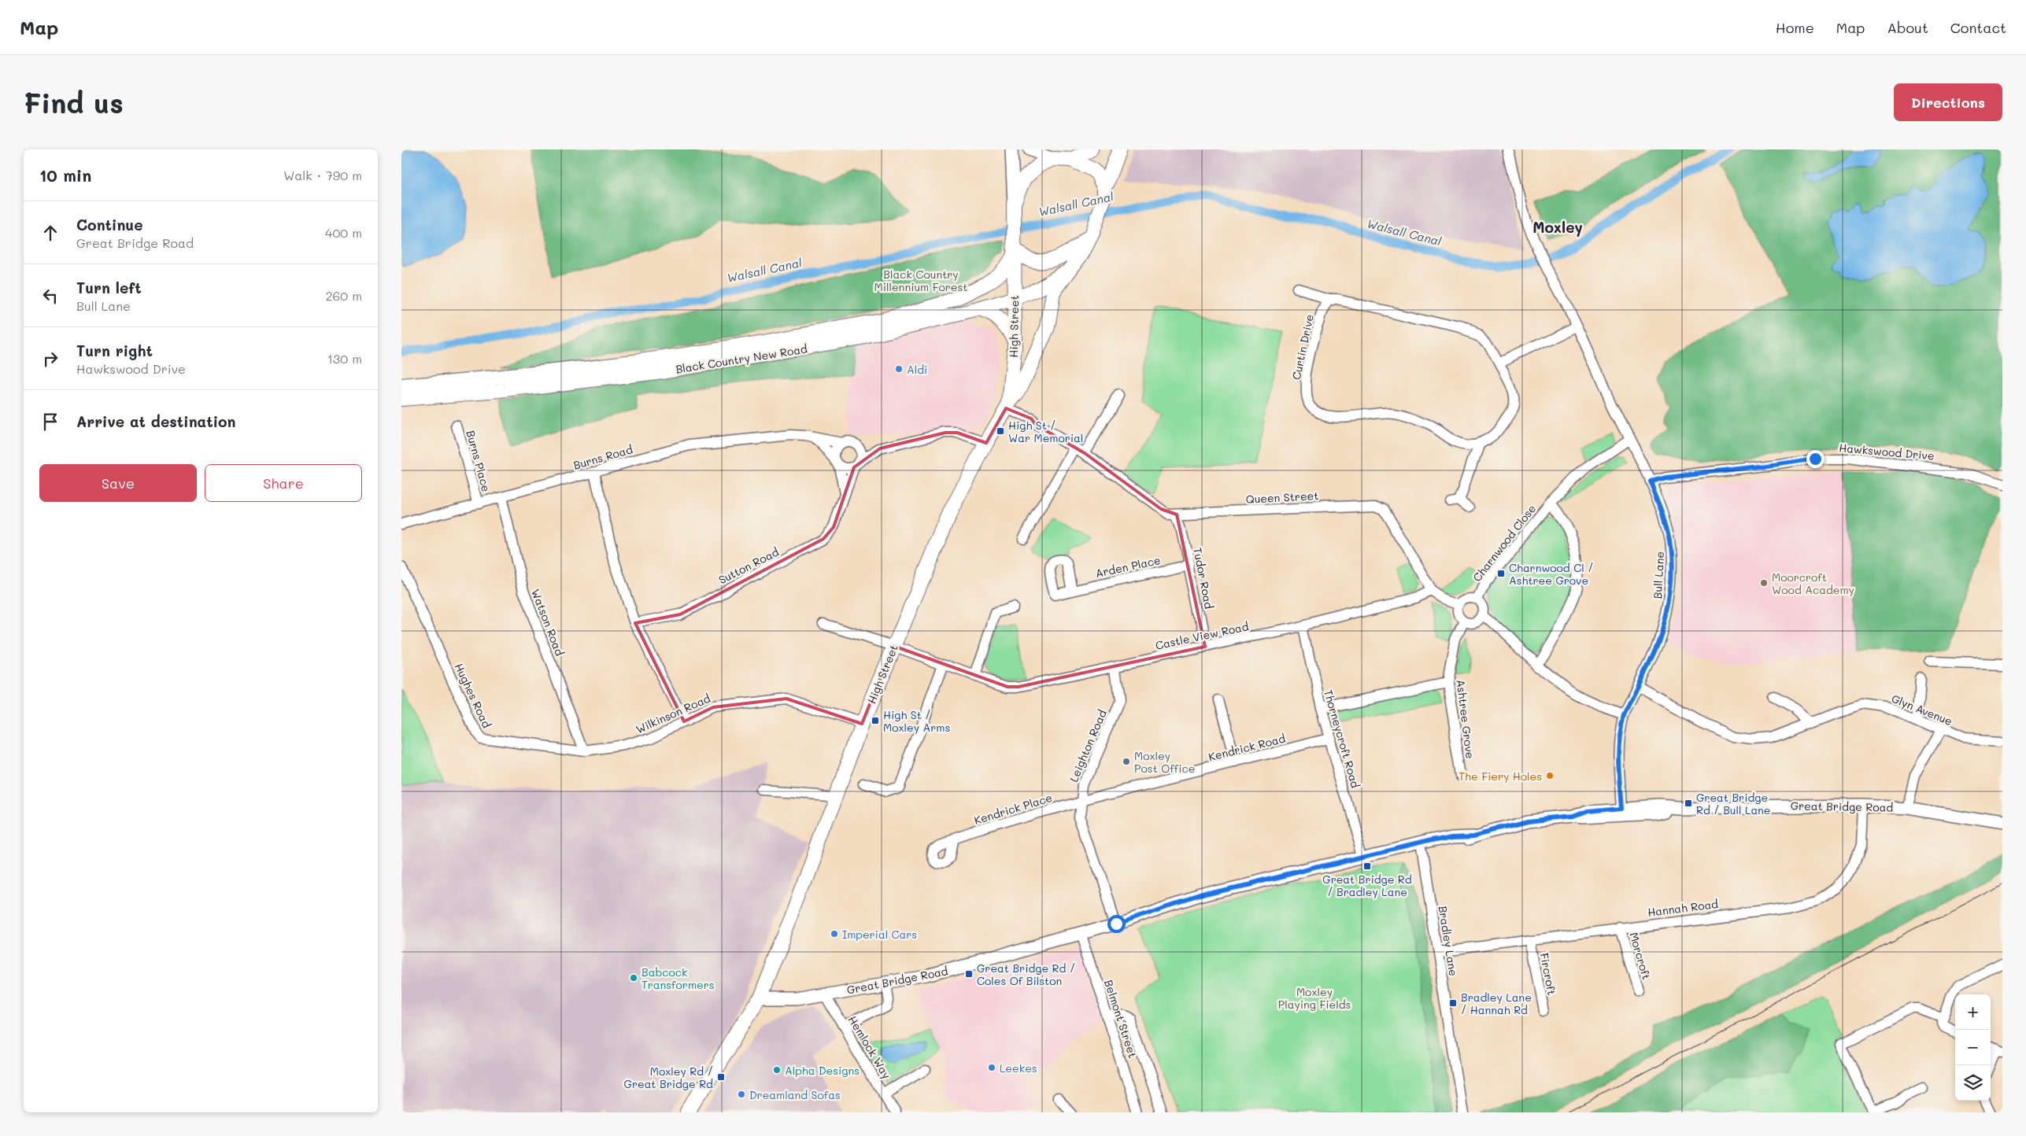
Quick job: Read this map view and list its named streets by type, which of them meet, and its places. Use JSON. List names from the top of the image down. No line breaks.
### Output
{"streets":{"highway":["High Street","Black Country New Road"],"main road":["Great Bridge Road"],"street":["Curtin Drive","Hawkswood Drive","Burns Road","Burns Place","Queen Street","Charnwood Close","Sutton Road","Arden Place","Bull Lane","Tudor Road","Watson Road","Castle View Road","Hughes Road","Glyn Avenue","Wilkinson Road","Ashtree Grove","Thorneycroft Road","Leighton Road","Kendrick Road","Kendrick Place","Hannah Road","Bradley Lane","Morcroft","Fircroft","Belmont Street","Hemlock Way"]},"crossings":[["High Street","Black Country New Road"],["High Street","Queen Street"],["High Street","Castle View Road"],["High Street","Wilkinson Road"],["High Street","Great Bridge Road"],["Hawkswood Drive","Bull Lane"],["Burns Road","Burns Place"],["Burns Road","Sutton Road"],["Burns Road","Watson Road"],["Queen Street","Tudor Road"],["Queen Street","Castle View Road"],["Charnwood Close","Bull Lane"],["Charnwood Close","Ashtree Grove"],["Arden Place","Tudor Road"],["Bull Lane","Glyn Avenue"],["Bull Lane","Great Bridge Road"],["Tudor Road","Castle View Road"],["Watson Road","Hughes Road"],["Watson Road","Wilkinson Road"],["Castle View Road","Thorneycroft Road"],["Castle View Road","Leighton Road"],["Hughes Road","Wilkinson Road"],["Thorneycroft Road","Kendrick Road"],["Thorneycroft Road","Great Bridge Road"],["Leighton Road","Kendrick Road"],["Leighton Road","Great Bridge Road"],["Leighton Road","Kendrick Place"],["Kendrick Road","Kendrick Place"],["Great Bridge Road","Hannah Road"],["Great Bridge Road","Bradley Lane"],["Great Bridge Road","Belmont Street"],["Great Bridge Road","Hemlock Way"],["Hannah Road","Bradley Lane"],["Hannah Road","Morcroft"],["Hannah Road","Fircroft"]],"districts":["Moxley"],"water":["Walsall Canal"],"parks":["Black Country Millennium Forest","Moxley Playing Fields"],"places":{"other":["Aldi","Moorcroft Wood Academy","Moxley Post Office","The Fiery Holes","Imperial Cars","Babcock Transformers","Leekes","Alpha Designs","Dreamland Sofas"],"transit":["High St / War Memorial","Charnwood Cl / Ashtree Grove","High St / Moxley Arms","Great Bridge Rd / Bull Lane","Great Bridge Rd / Bradley Lane","Great Bridge Rd / Coles Of Bilston","Bradley Lane / Hannah Rd","Moxley Rd / Great Bridge Rd"]},"page":{"header":"Map","nav":["Home","Map","About","Contact"],"buttons":["Directions",["Save","Share"]],"title":"Find us","heading":["10 min","Walk · 790 m"],"list":[["Continue","Great Bridge Road","400 m"],["Turn left","Bull Lane","260 m"],["Turn right","Hawkswood Drive","130 m"],"Arrive at destination"],"map_buttons":["+","−"]}}
